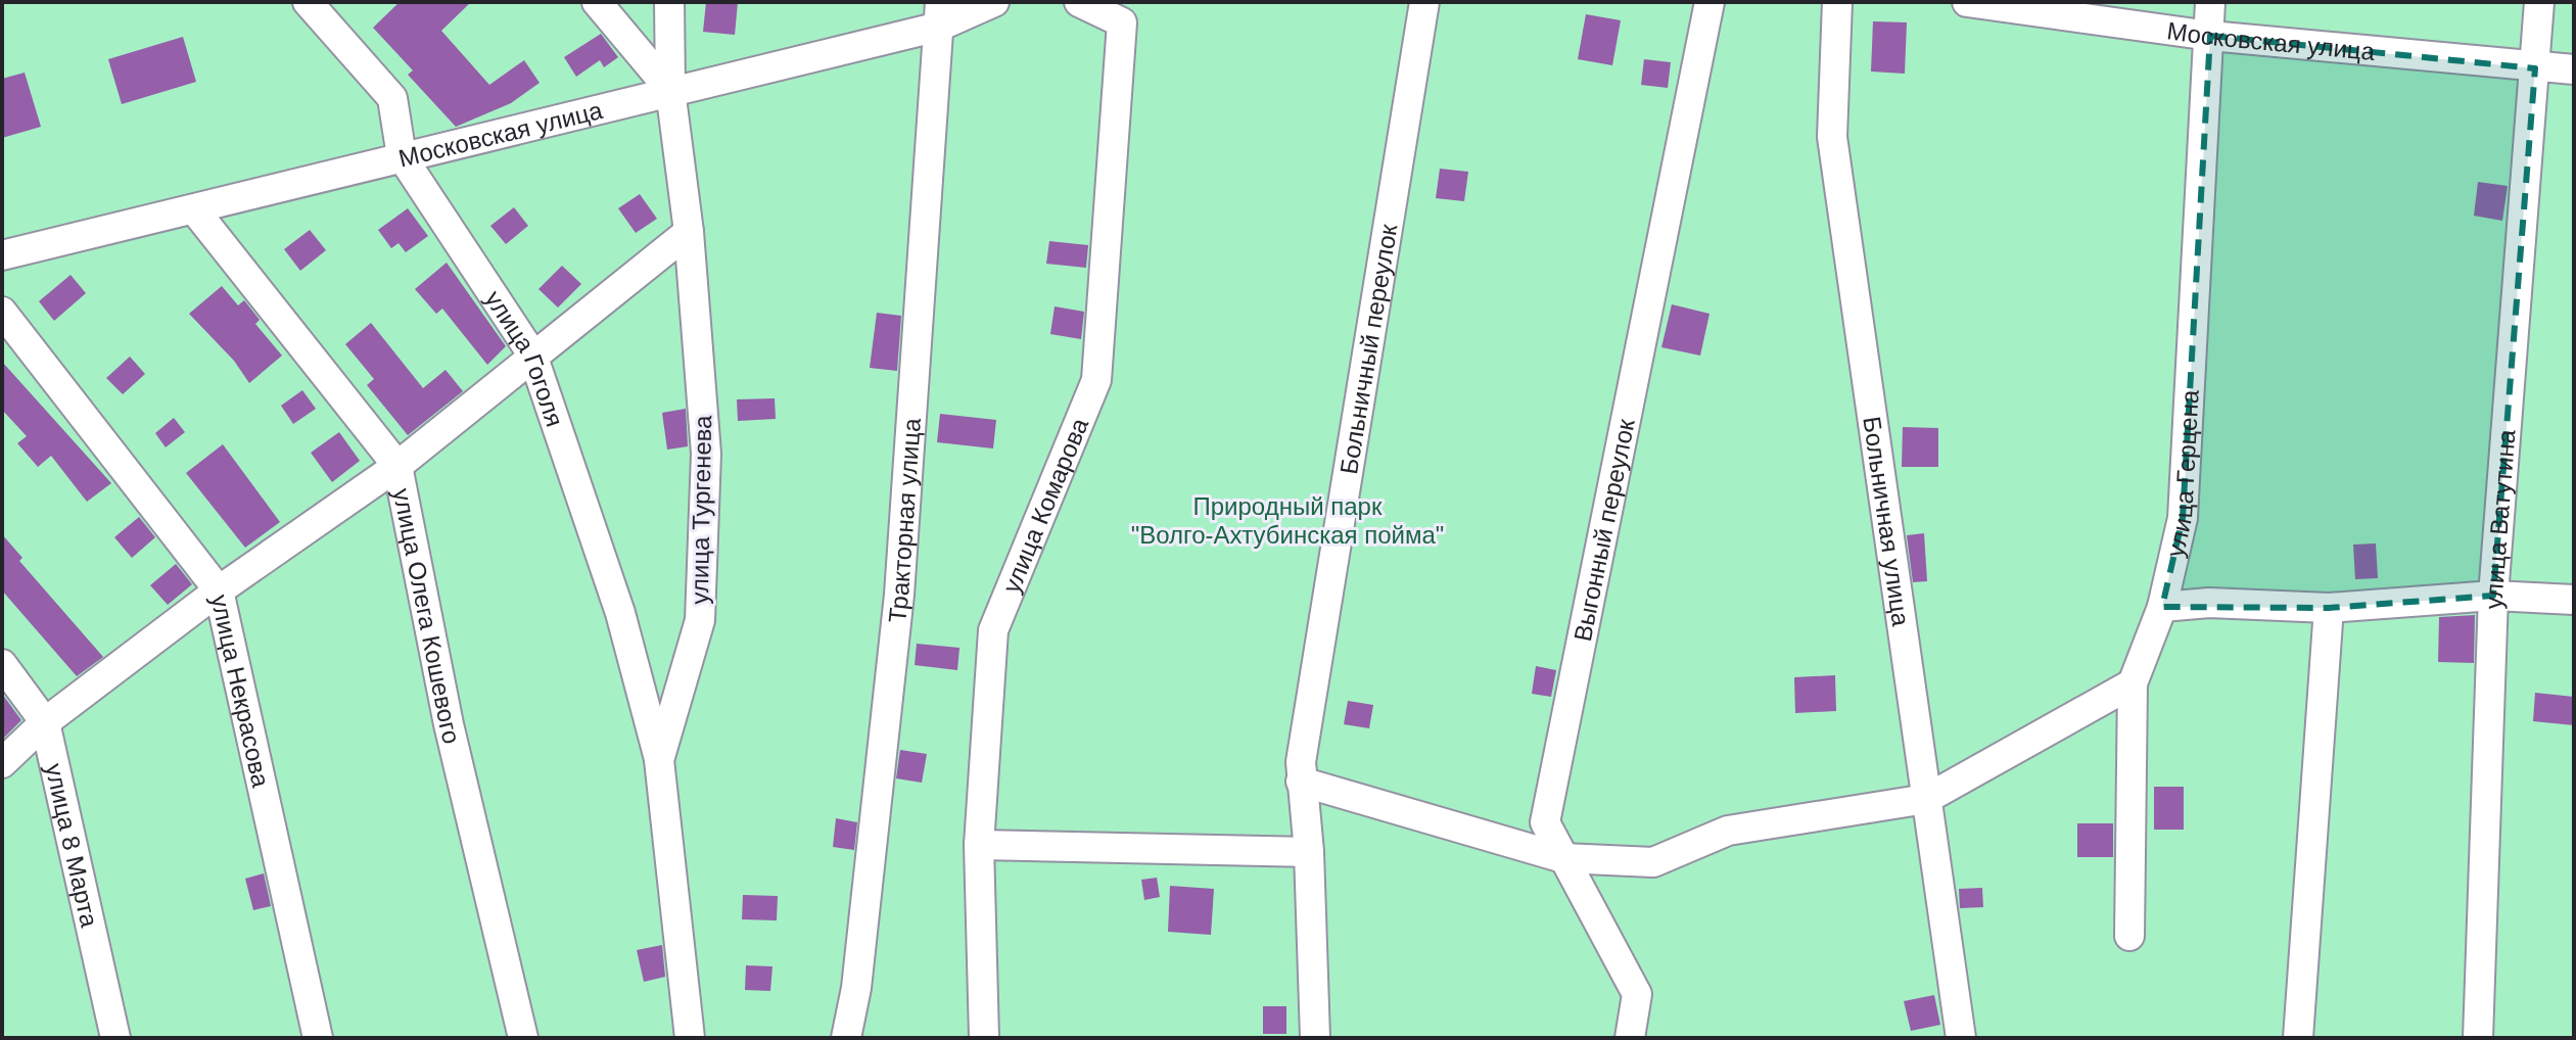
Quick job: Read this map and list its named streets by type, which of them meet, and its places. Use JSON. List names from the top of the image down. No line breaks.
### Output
{"streets":{"street":["Московская улица","Больничный переулок","улица Гоголя","улица Герцена","улица Комарова","улица Тургенева","улица Ватутина","Тракторная улица","Больничная улица","Выгонный переулок","улица Олега Кошевого","улица Некрасова","улица 8 Марта"]},"crossings":[["Московская улица","улица Гоголя"],["Московская улица","улица Герцена"],["Московская улица","улица Тургенева"],["Московская улица","улица Ватутина"],["Московская улица","Тракторная улица"],["Московская улица","улица Олега Кошевого"],["улица Гоголя","улица Тургенева"]],"parks":["Природный парк \"Волго-Ахтубинская пойма\""]}
